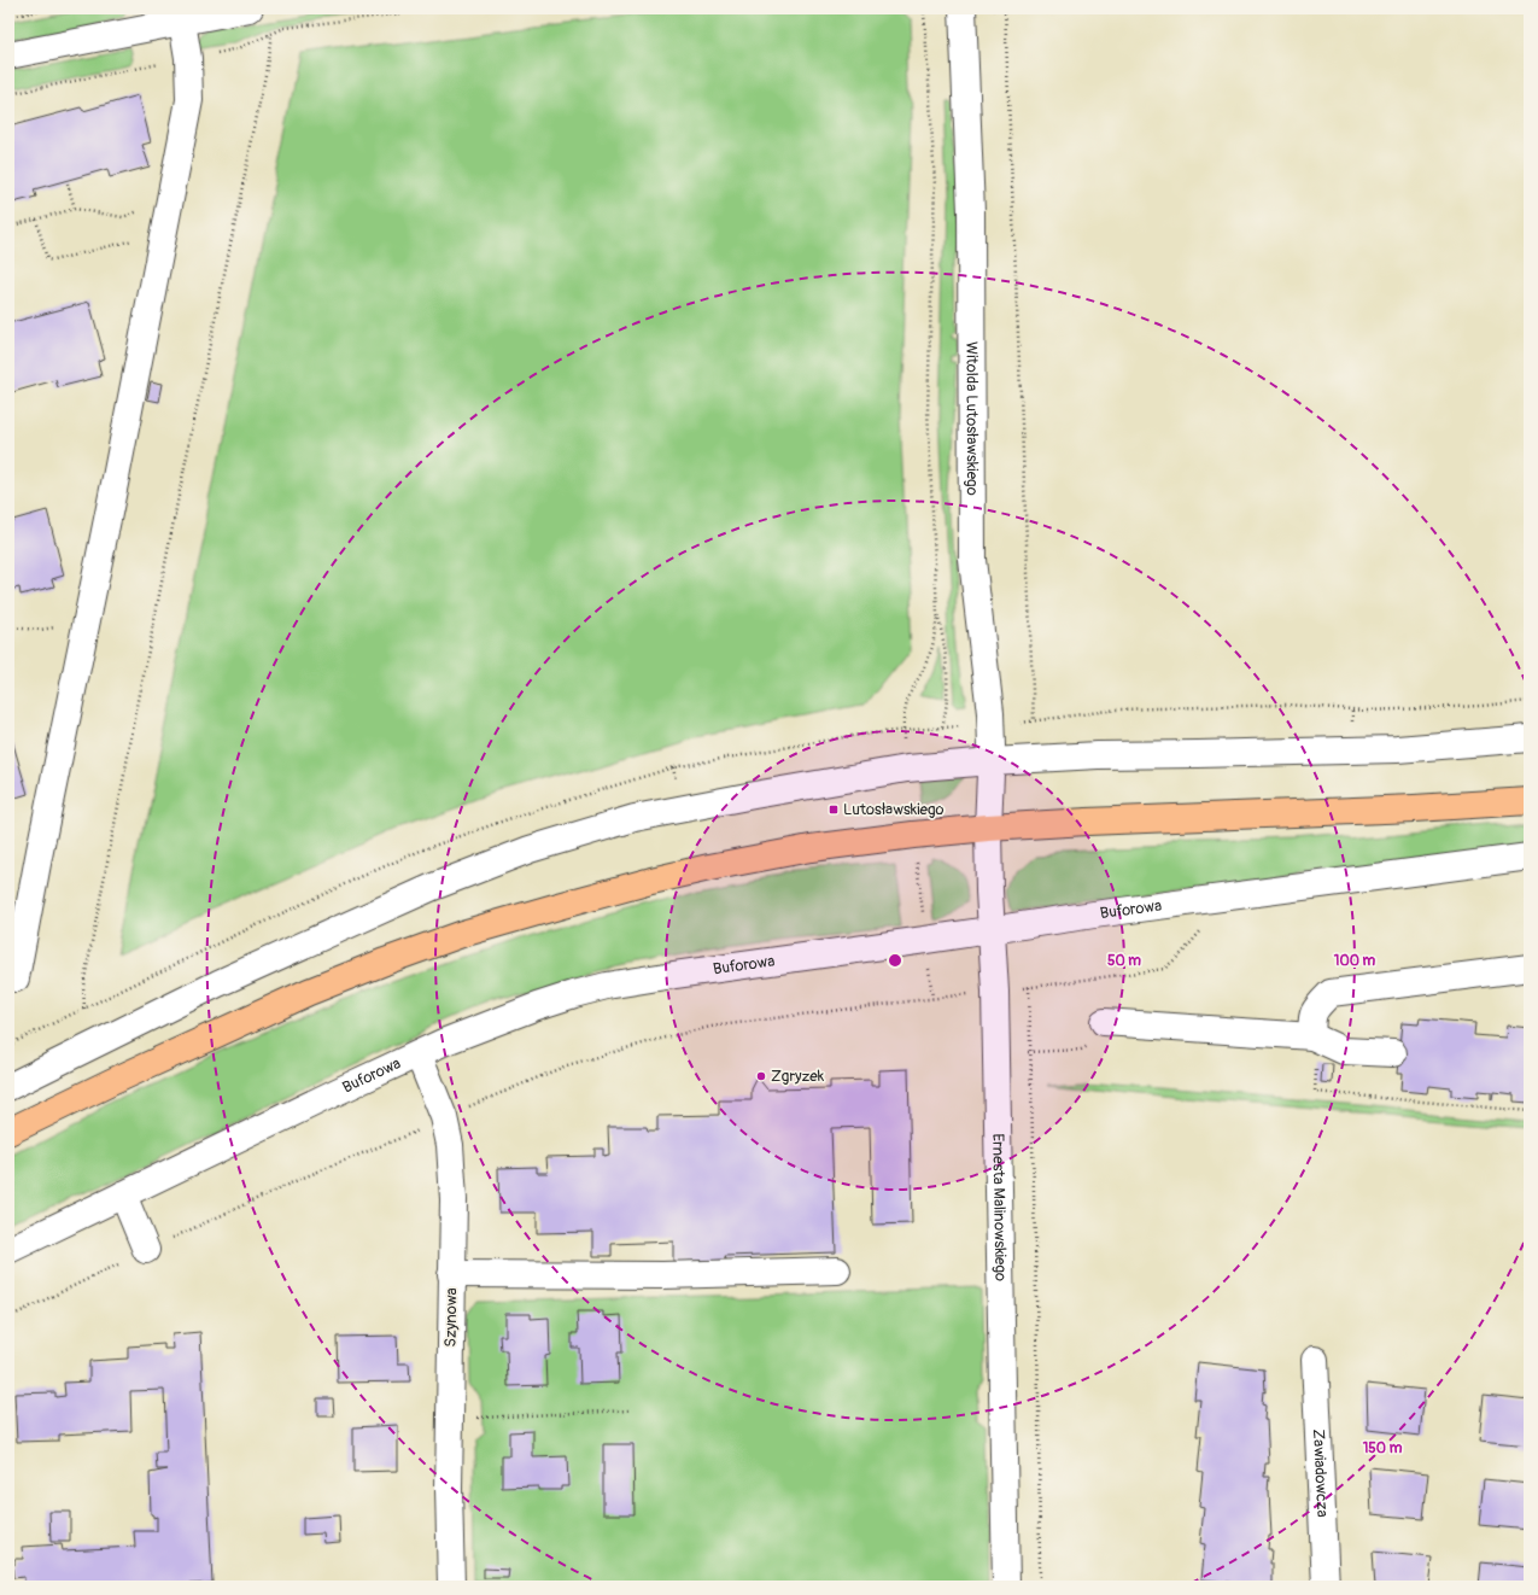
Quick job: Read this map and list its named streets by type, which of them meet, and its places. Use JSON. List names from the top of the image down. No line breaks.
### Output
{"streets":{"street":["Witolda Lutosławskiego","Buforowa","Ernesta Malinowskiego","Szynowa","Zawiadowcza"]},"crossings":[["Witolda Lutosławskiego","Ernesta Malinowskiego"],["Buforowa","Ernesta Malinowskiego"],["Buforowa","Szynowa"]],"places":{"transit":["Lutosławskiego"],"other":["Zgryzek"]},"rings":["50 m","100 m","150 m"]}
